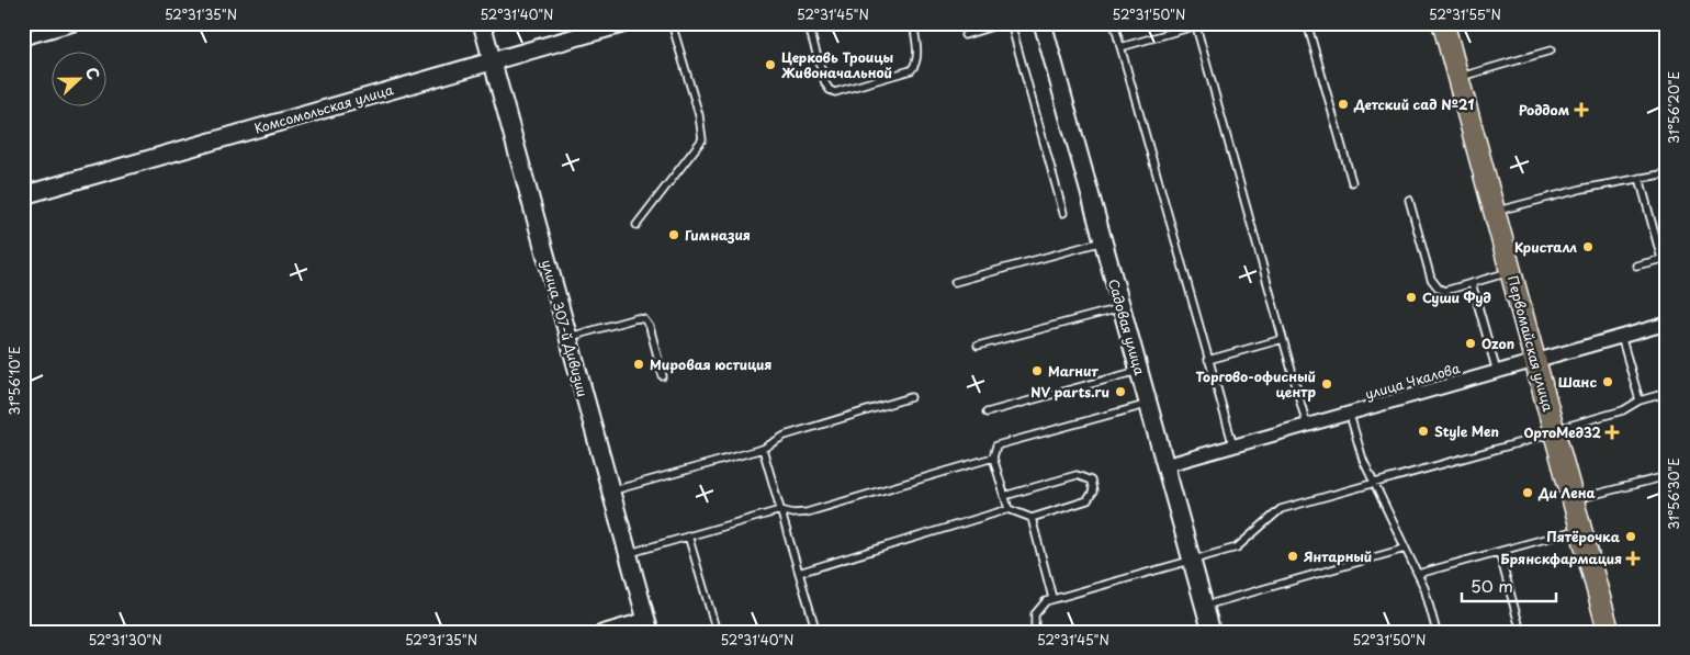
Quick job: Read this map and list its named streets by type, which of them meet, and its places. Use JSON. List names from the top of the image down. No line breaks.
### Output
{"streets":{"main road":["Первомайская улица"],"street":["Комсомольская улица","Садовая улица","улица 307-й Дивизии","улица Чкалова"]},"crossings":[["Комсомольская улица","улица 307-й Дивизии"],["Садовая улица","улица Чкалова"],["Первомайская улица","улица Чкалова"]],"places":{"other":["Церковь Троицы Живоначальной","Детский сад №21","Гимназия","Кристалл","Суши Фуд","Ozon","Мировая юстиция","Магнит","Шанс","Торгово-офисный центр","NV parts.ru","Style Men","Ди Лена","Пятёрочка","Янтарный"],"health":["Роддом","ОртоМед32","Брянскфармация"]},"scale_bar":"50 m","north":"right","coordinates":["52°31'35\"N","52°31'40\"N","52°31'45\"N","52°31'50\"N","52°31'55\"N","31°56'20\"E","31°56'10\"E","31°56'30\"E","52°31'30\"N"]}
